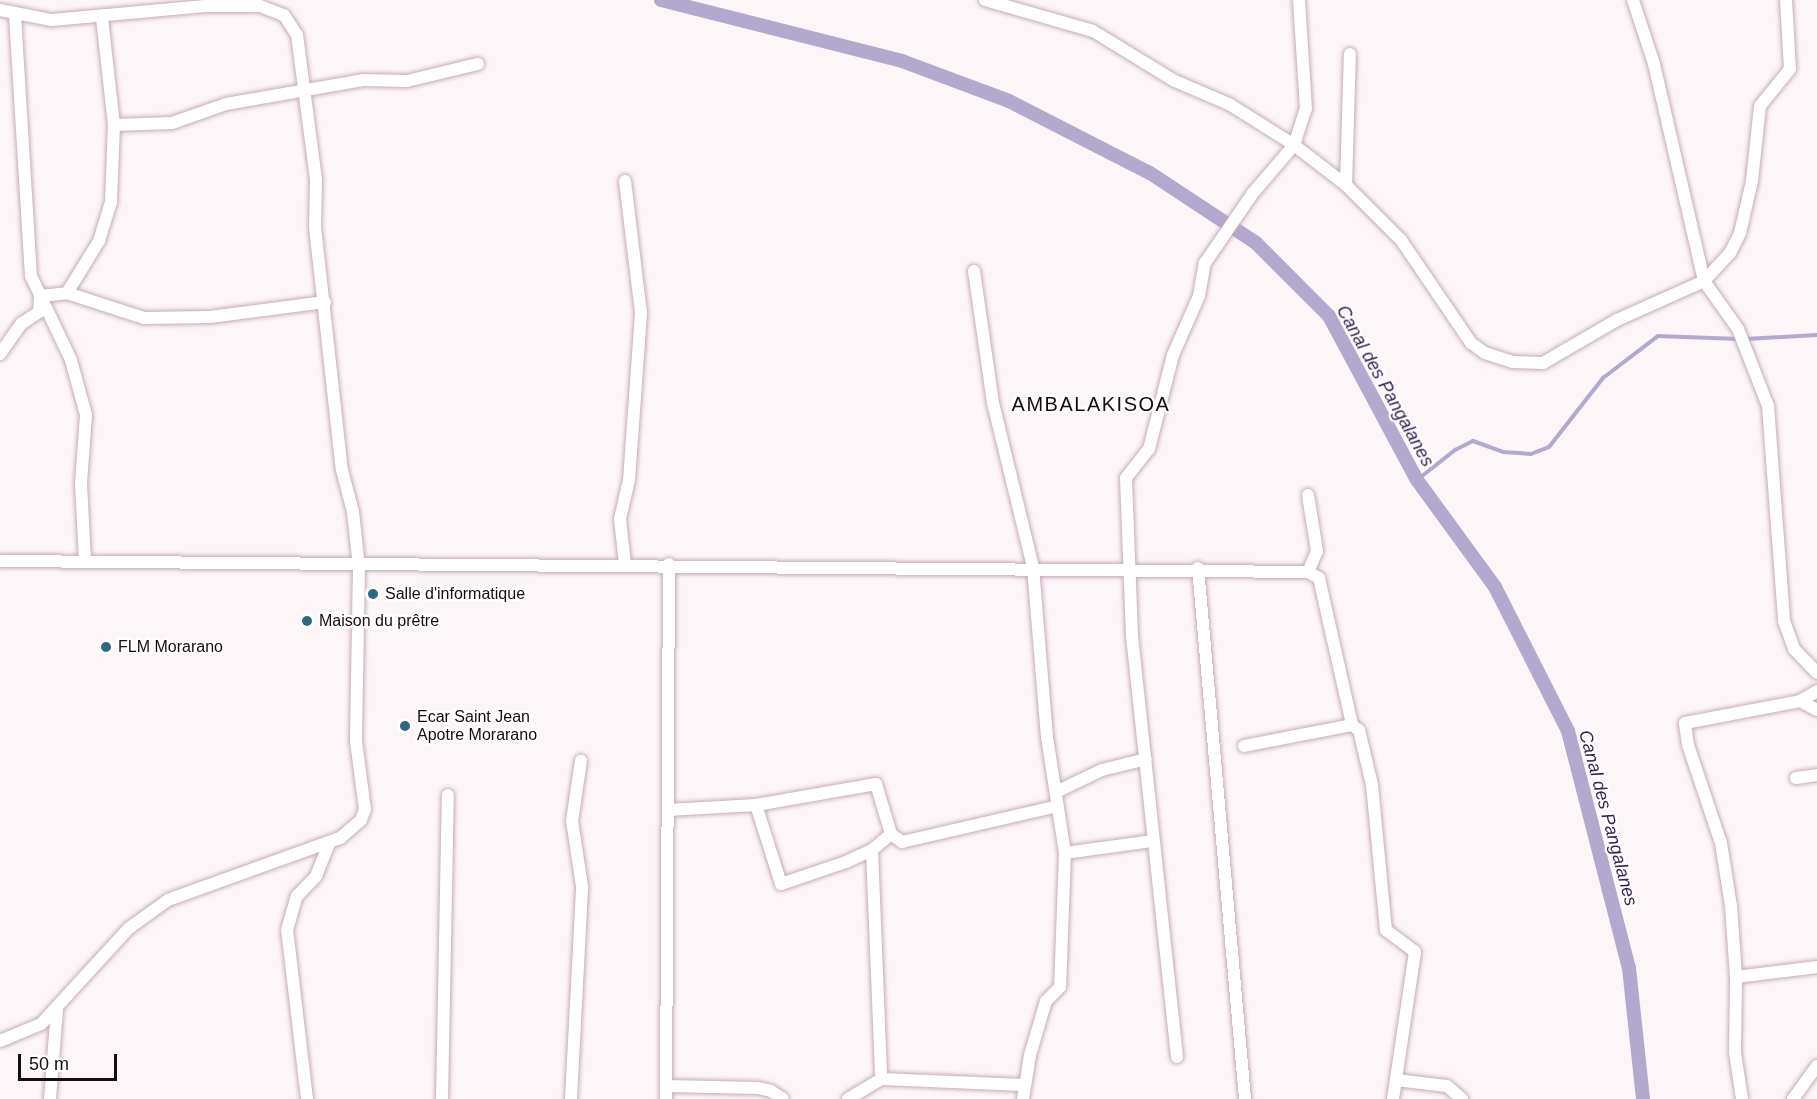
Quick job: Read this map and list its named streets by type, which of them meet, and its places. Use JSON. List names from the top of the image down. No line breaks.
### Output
{"districts":["AMBALAKISOA"],"water":["Canal des Pangalanes"],"places":["Salle d'informatique","Maison du prêtre","FLM Morarano","Ecar Saint Jean Apotre Morarano"],"scale_bar":"50 m"}
